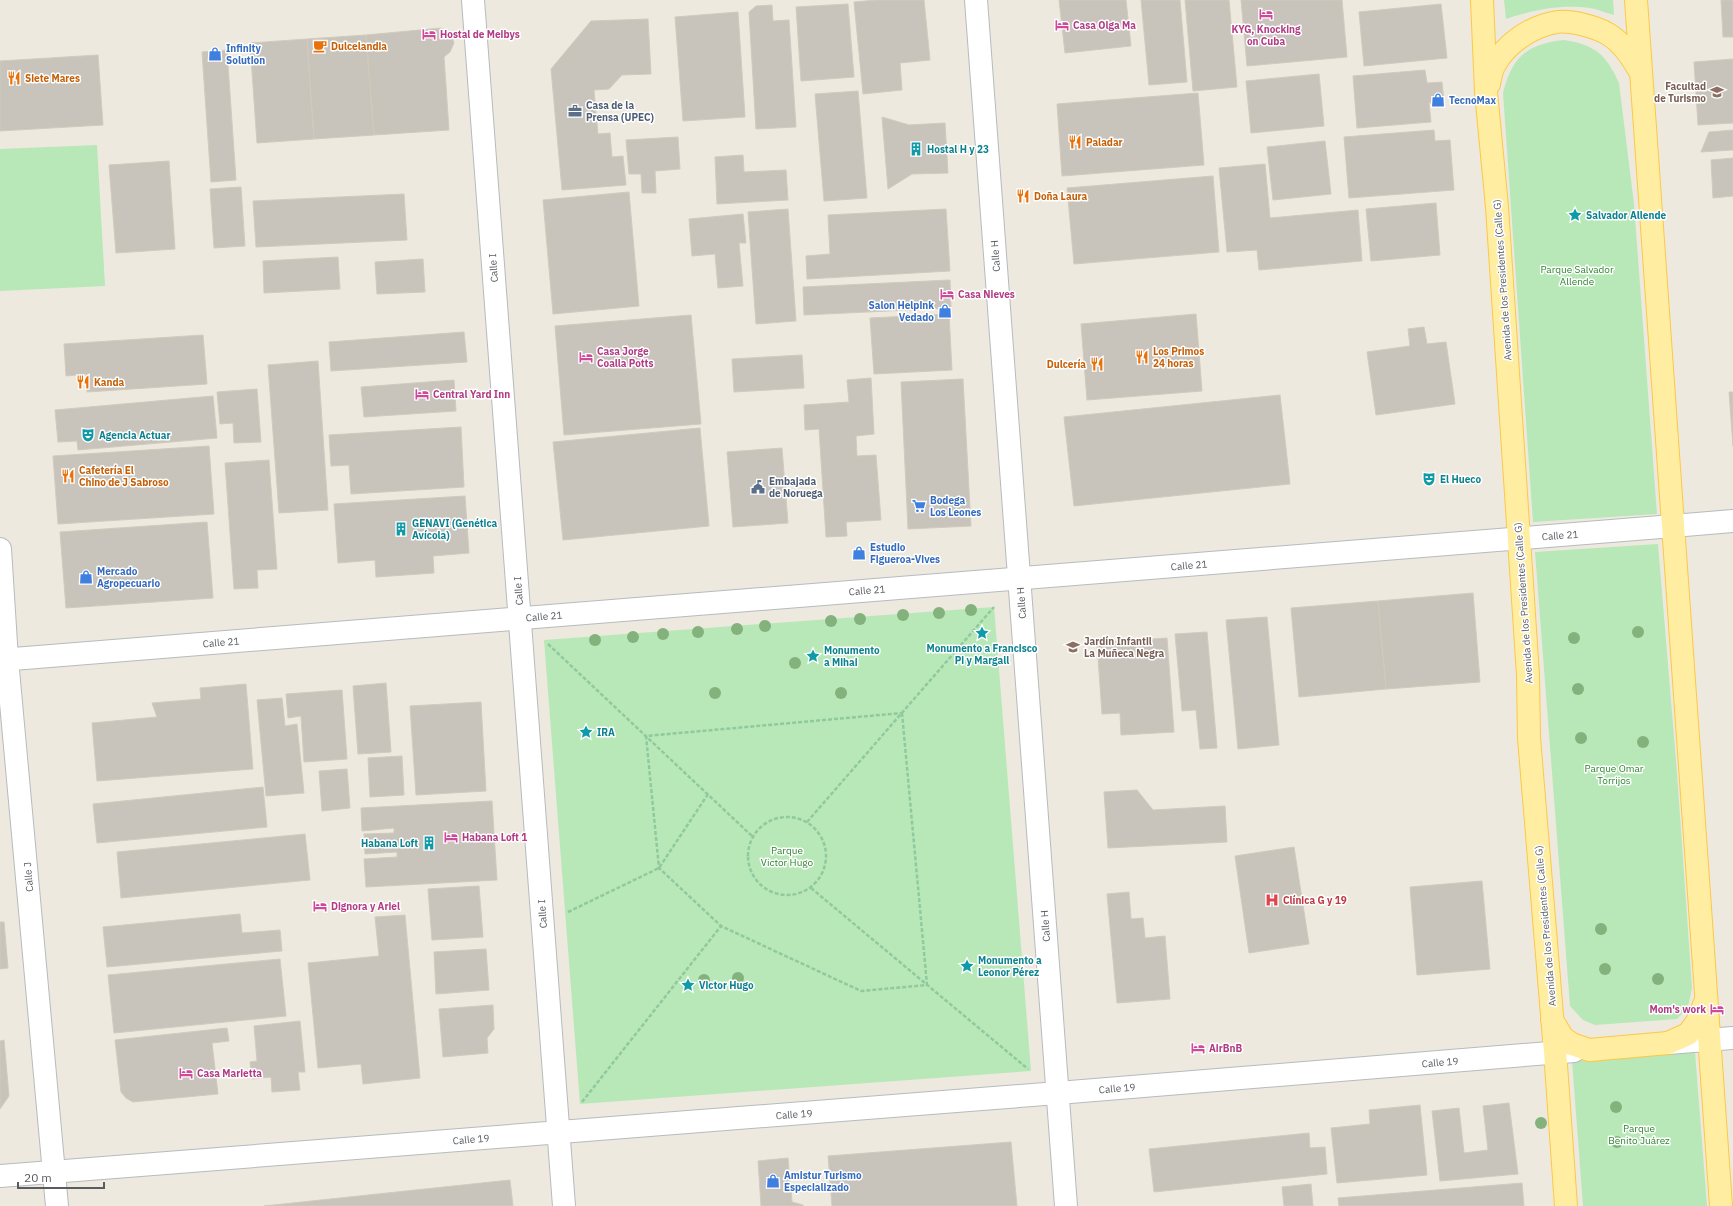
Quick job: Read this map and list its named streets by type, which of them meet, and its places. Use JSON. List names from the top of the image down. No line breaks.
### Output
{"streets":{"main road":["Avenida de los Presidentes (Calle G)"],"street":["Calle H","Calle I","Calle 21","Calle J","Calle 19"]},"crossings":[["Calle H","Calle 21"],["Calle H","Calle 19"],["Calle I","Calle 21"],["Calle I","Calle 19"],["Avenida de los Presidentes (Calle G)","Calle 21"],["Avenida de los Presidentes (Calle G)","Calle 19"],["Calle 21","Calle J"],["Calle J","Calle 19"]],"parks":["Parque Salvador Allende","Parque Omar Torrijos","Parque Victor Hugo","Parque Benito Juárez"],"places":{"hotel":["KYG, Knocking on Cuba","Casa Olga Ma","Hostal de Meibys","Casa Nieves","Casa Jorge Coalla Potts","Central Yard Inn","Habana Loft 1","Dignora y Ariel","Mom's work","AirBnB","Casa Marietta"],"cafe":["Dulcelandia"],"shop":["Infinity Solution","TecnoMax","Salon Helpink Vedado","Estudio Figueroa-Vives","Mercado Agropecuario","Amistur Turismo Especializado"],"restaurant":["Siete Mares","Paladar","Doña Laura","Los Primos 24 horas","Dulcería","Kanda","Cafetería El Chino de J Sabroso"],"school or university":["Facultad de Turismo","Jardín Infantil La Muñeca Negra"],"office":["Casa de la Prensa (UPEC)"],"building":["Hostal H y 23","GENAVI (Genética Avícola)","Habana Loft"],"place":["Salvador Allende","Monumento a Francisco Pi y Margall","Monumento a Mihai","IRA","Monumento a Leonor Pérez","Victor Hugo"],"theatre":["Agencia Actuar","El Hueco"],"public building":["Embajada de Noruega"],"supermarket":["Bodega Los Leones"],"hospital":["Clínica G y 19"]},"scale_bar":"20 m"}
